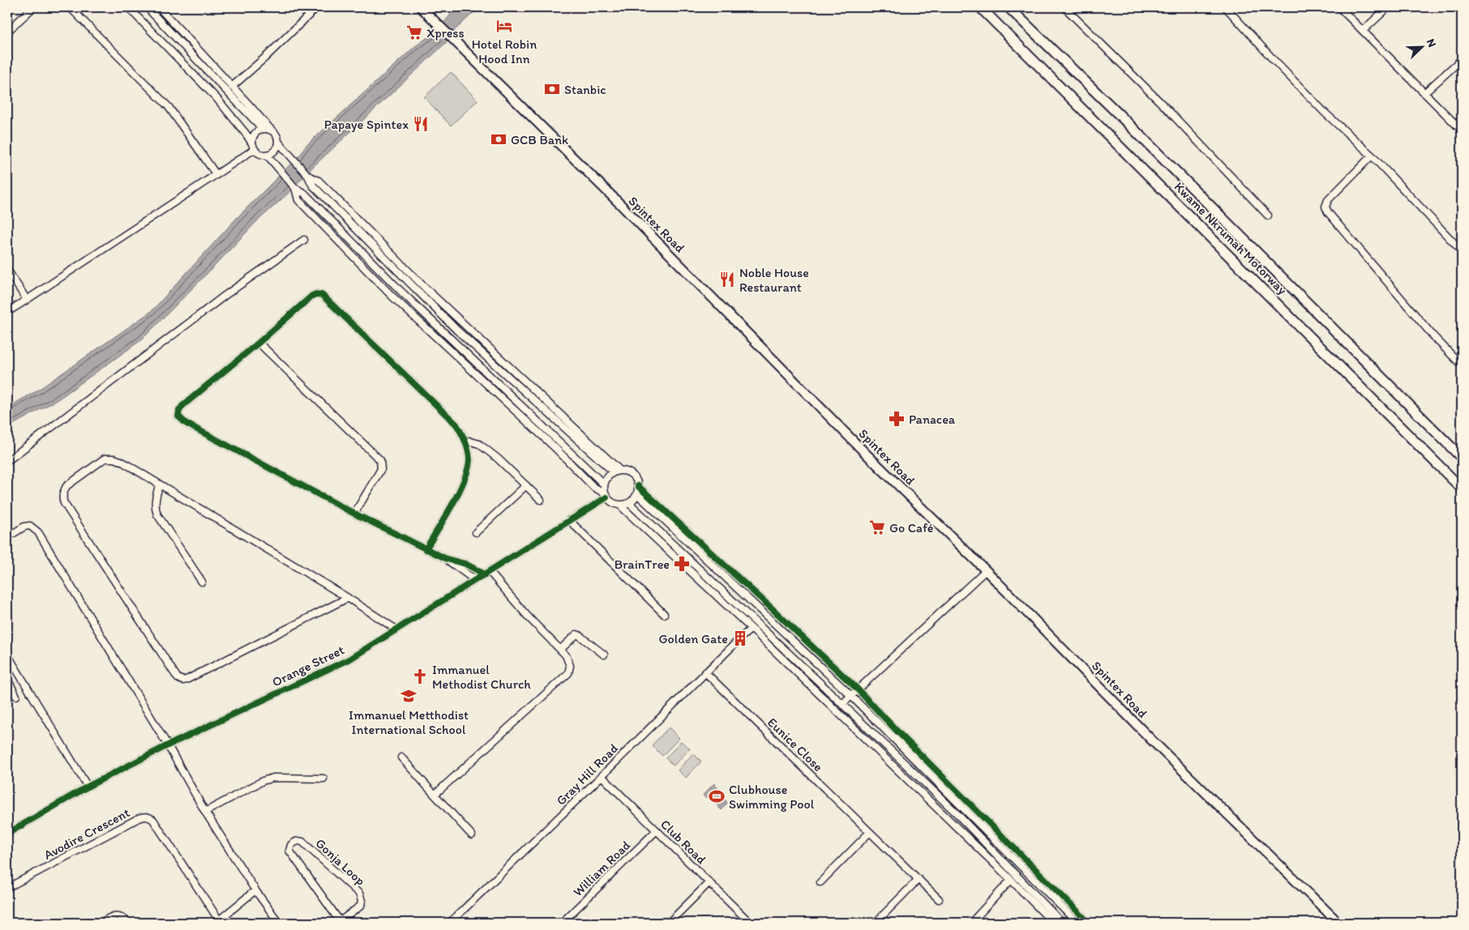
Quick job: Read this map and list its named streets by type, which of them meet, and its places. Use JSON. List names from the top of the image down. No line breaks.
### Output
{"streets":{"highway":["Kwame Nkrumah Motorway"],"main road":["Spintex Road"],"street":["Orange Street","Eunice Close","Gray Hill Road","Avodire Crescent","Club Road","Gonja Loop","William Road"]},"crossings":[["Eunice Close","Gray Hill Road"],["Gray Hill Road","Club Road"],["Club Road","William Road"]],"places":{"hotel":["Hotel Robin Hood Inn"],"supermarket":["Xpress","Go Café"],"bank":["Stanbic","GCB Bank"],"restaurant":["Papaye Spintex","Noble House Restaurant"],"pharmacy":["Panacea","BrainTree"],"building":["Golden Gate"],"church":["Immanuel Methodist Church"],"school or university":["Immanuel Metthodist International School"],"sports":["Clubhouse Swimming Pool"]},"north":"top right"}
